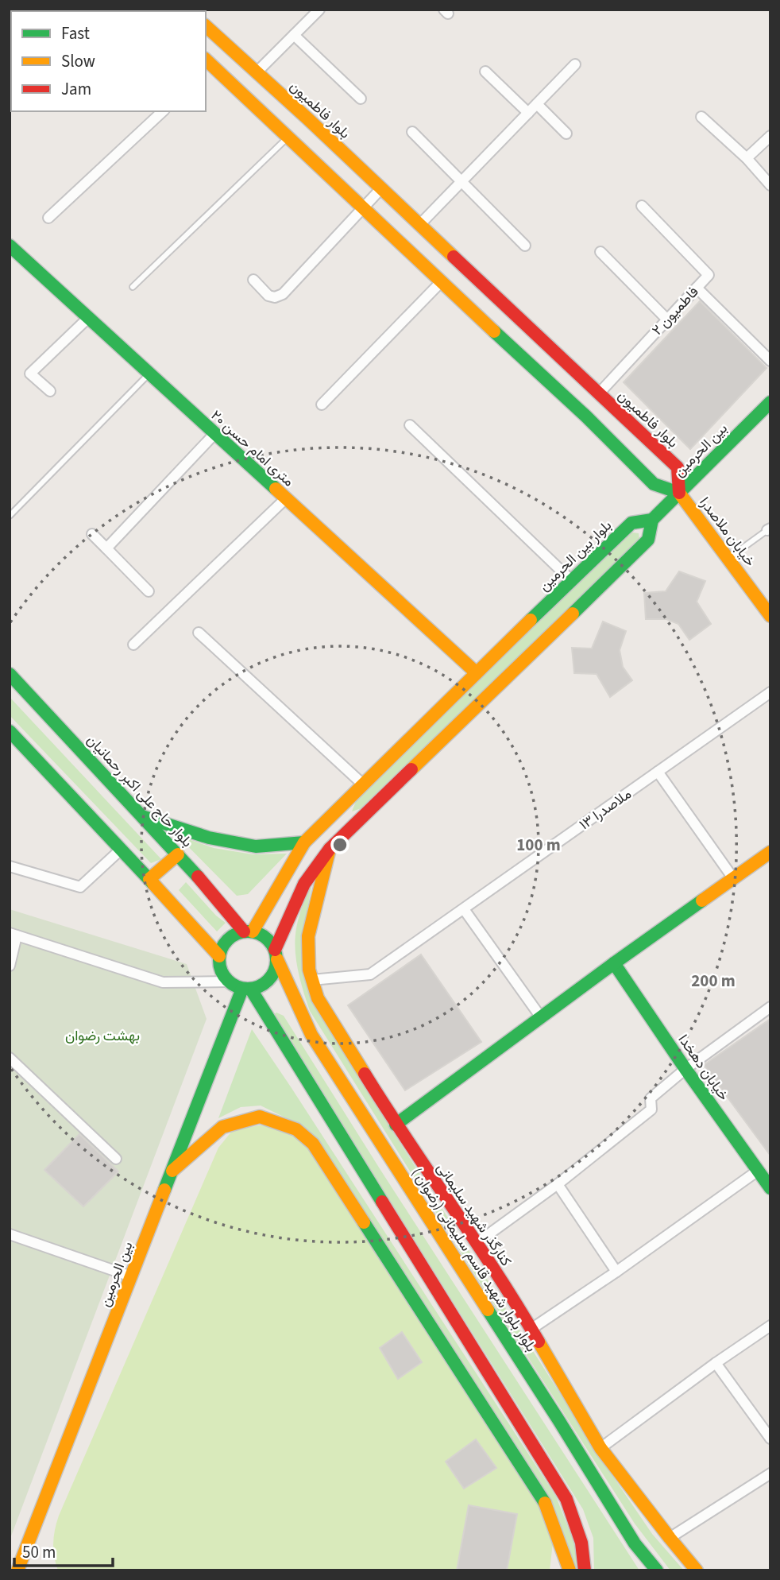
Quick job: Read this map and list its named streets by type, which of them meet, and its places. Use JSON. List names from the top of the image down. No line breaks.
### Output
{"streets":{"street":["بلوار فاطمیون","فاطمیون ۲","۲۰ متری امام حسن","بین الحرمین","خیابان ملاصدرا","بلوار بین الحرمین","بلوار حاج علی اکبر رحمانیان","ملاصدرا ۱۳","خیابان دهخدا","کنارگذر شهید سلیمانی","بلوار بلوار شهید قاسم سلیمانی (رضوان )"]},"crossings":[["بلوار فاطمیون","فاطمیون ۲"],["بلوار فاطمیون","بین الحرمین"],["بلوار فاطمیون","خیابان ملاصدرا"],["۲۰ متری امام حسن","بلوار بین الحرمین"],["بین الحرمین","خیابان ملاصدرا"],["بین الحرمین","بلوار بین الحرمین"],["بین الحرمین","بلوار حاج علی اکبر رحمانیان"],["بین الحرمین","بلوار بلوار شهید قاسم سلیمانی (رضوان )"],["بلوار بین الحرمین","بلوار حاج علی اکبر رحمانیان"],["بلوار بین الحرمین","بلوار بلوار شهید قاسم سلیمانی (رضوان )"],["بلوار حاج علی اکبر رحمانیان","بلوار بلوار شهید قاسم سلیمانی (رضوان )"],["ملاصدرا ۱۳","کنارگذر شهید سلیمانی"]],"parks":["بهشت رضوان"],"legend":["Fast","Slow","Jam"],"scale_bar":"50 m","rings":["100 m","200 m"]}
